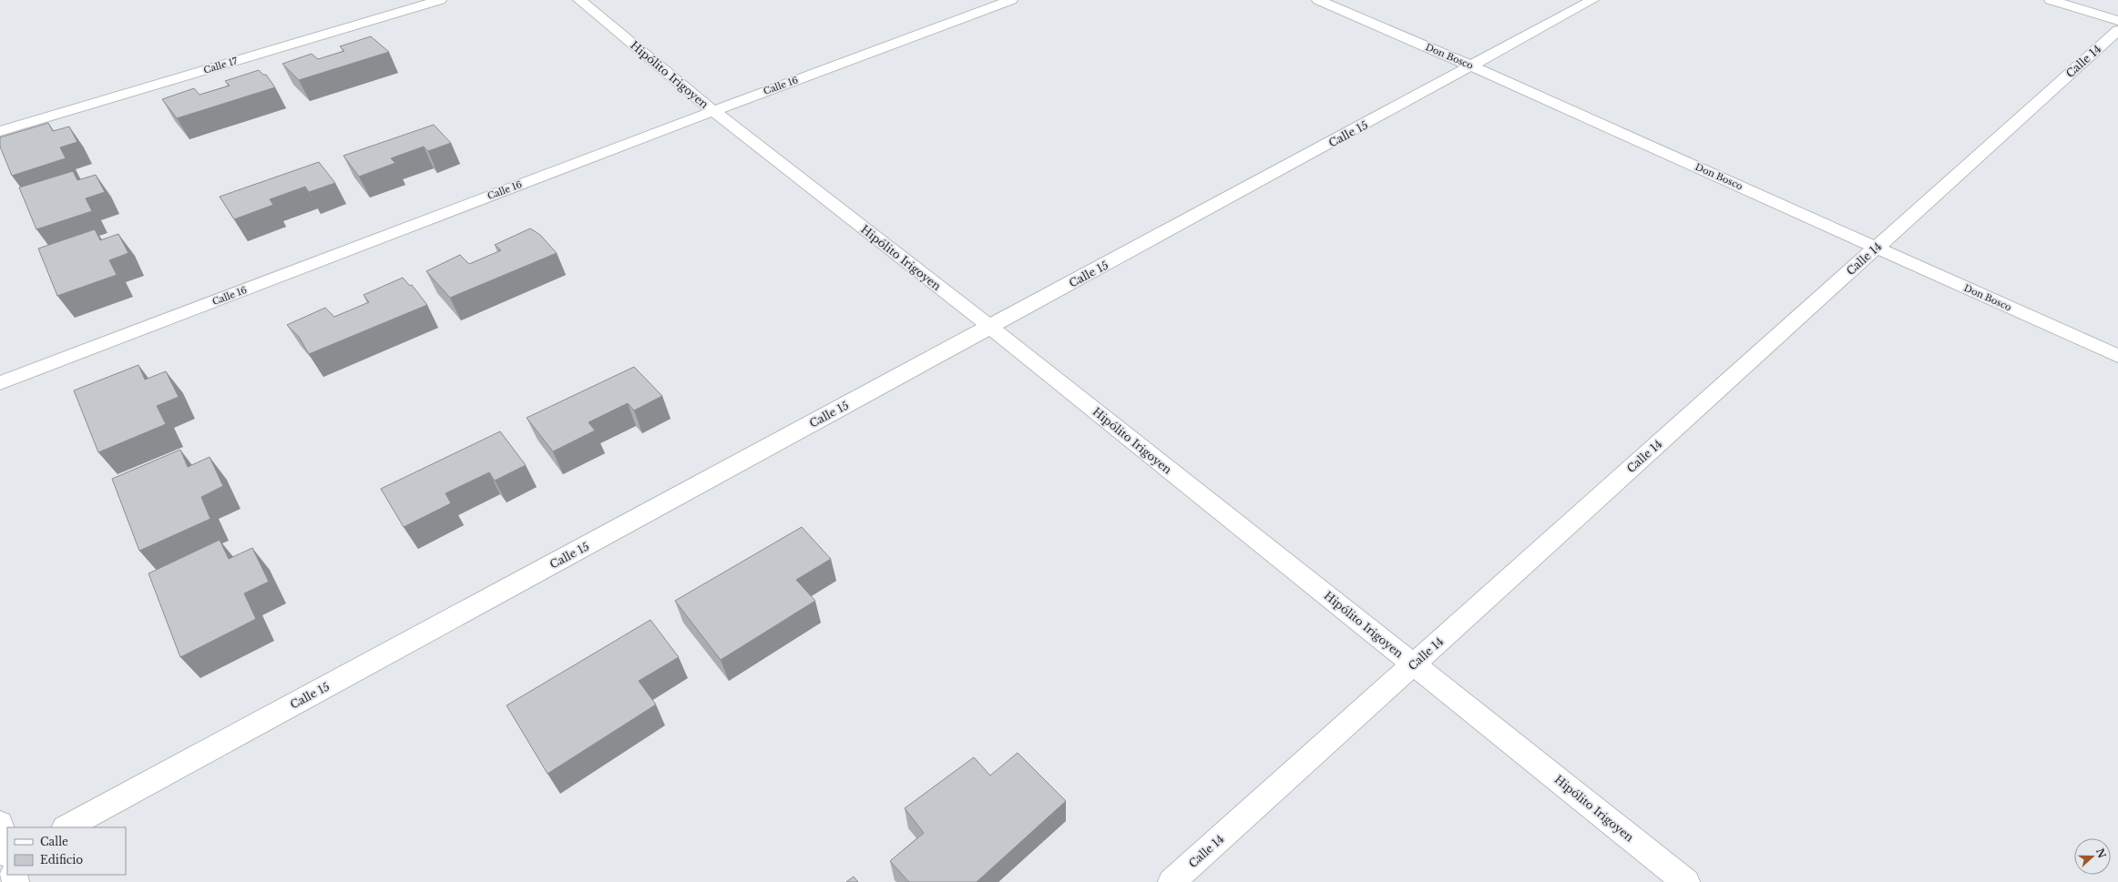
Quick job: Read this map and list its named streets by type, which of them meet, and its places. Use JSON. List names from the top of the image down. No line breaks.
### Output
{"streets":{"street":["Don Bosco","Calle 14","Calle 17","Hipólito Irigoyen","Calle 16","Calle 15"]},"crossings":[["Don Bosco","Calle 14"],["Don Bosco","Calle 15"],["Calle 14","Hipólito Irigoyen"],["Hipólito Irigoyen","Calle 16"],["Hipólito Irigoyen","Calle 15"]],"legend":["Calle","Edificio"],"north":"right"}
